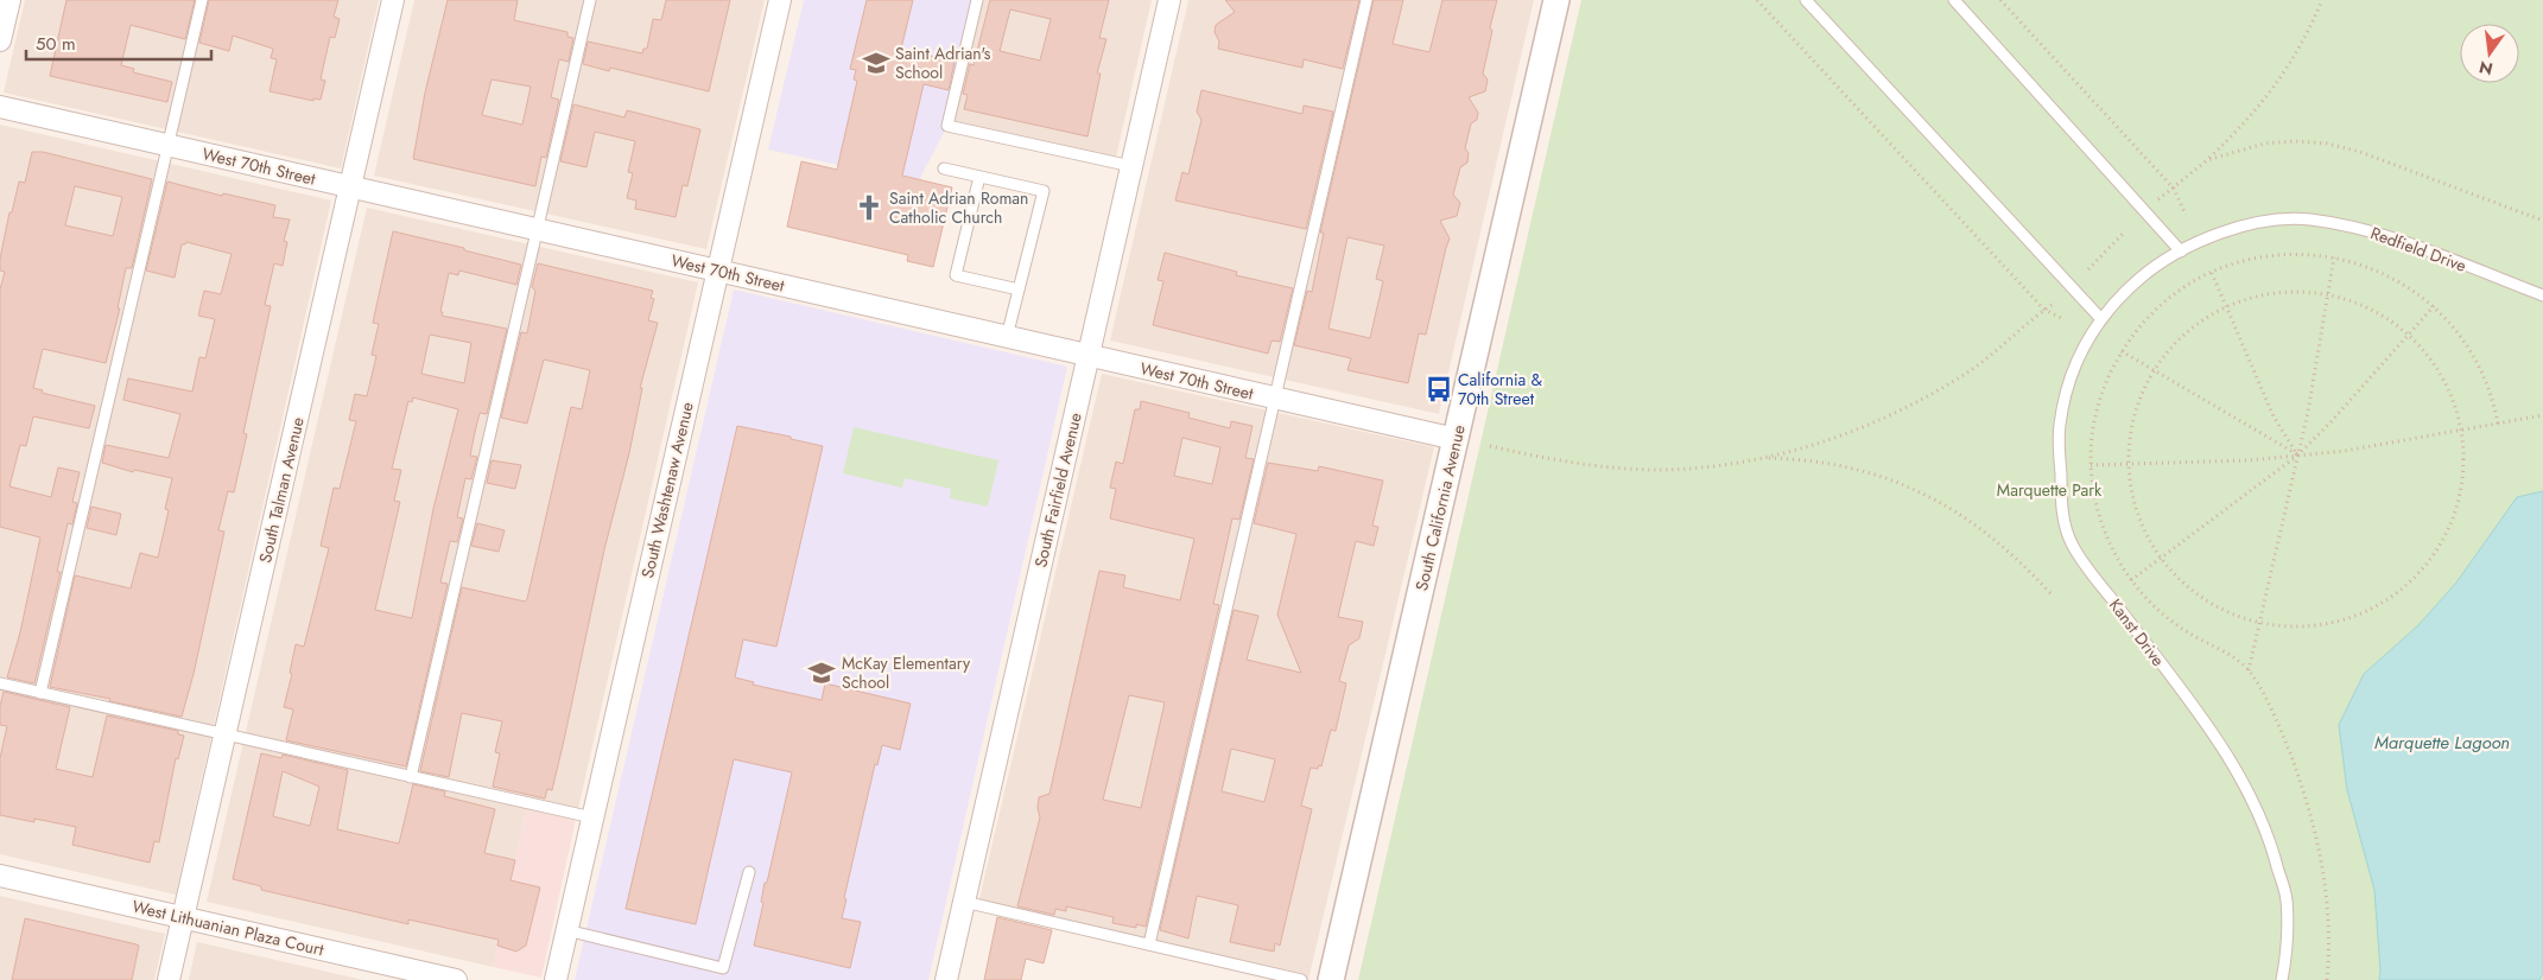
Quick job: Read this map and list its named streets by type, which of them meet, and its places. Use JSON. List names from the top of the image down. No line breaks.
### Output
{"streets":{"street":["West 70th Street","South Talman Avenue","South Washtenaw Avenue","South Fairfield Avenue","South California Avenue","West Lithuanian Plaza Court"],"lane":["Redfield Drive","Kanst Drive"]},"crossings":[["West 70th Street","South Talman Avenue"],["West 70th Street","South Washtenaw Avenue"],["West 70th Street","South Fairfield Avenue"],["West 70th Street","South California Avenue"],["Redfield Drive","Kanst Drive"],["South Talman Avenue","West Lithuanian Plaza Court"]],"water":["Marquette Lagoon"],"parks":["Marquette Park"],"places":{"school or university":["Saint Adrian's School","McKay Elementary School"],"church":["Saint Adrian Roman Catholic Church"],"bus stop":["California & 70th Street"]},"scale_bar":"50 m","north":"bottom"}
